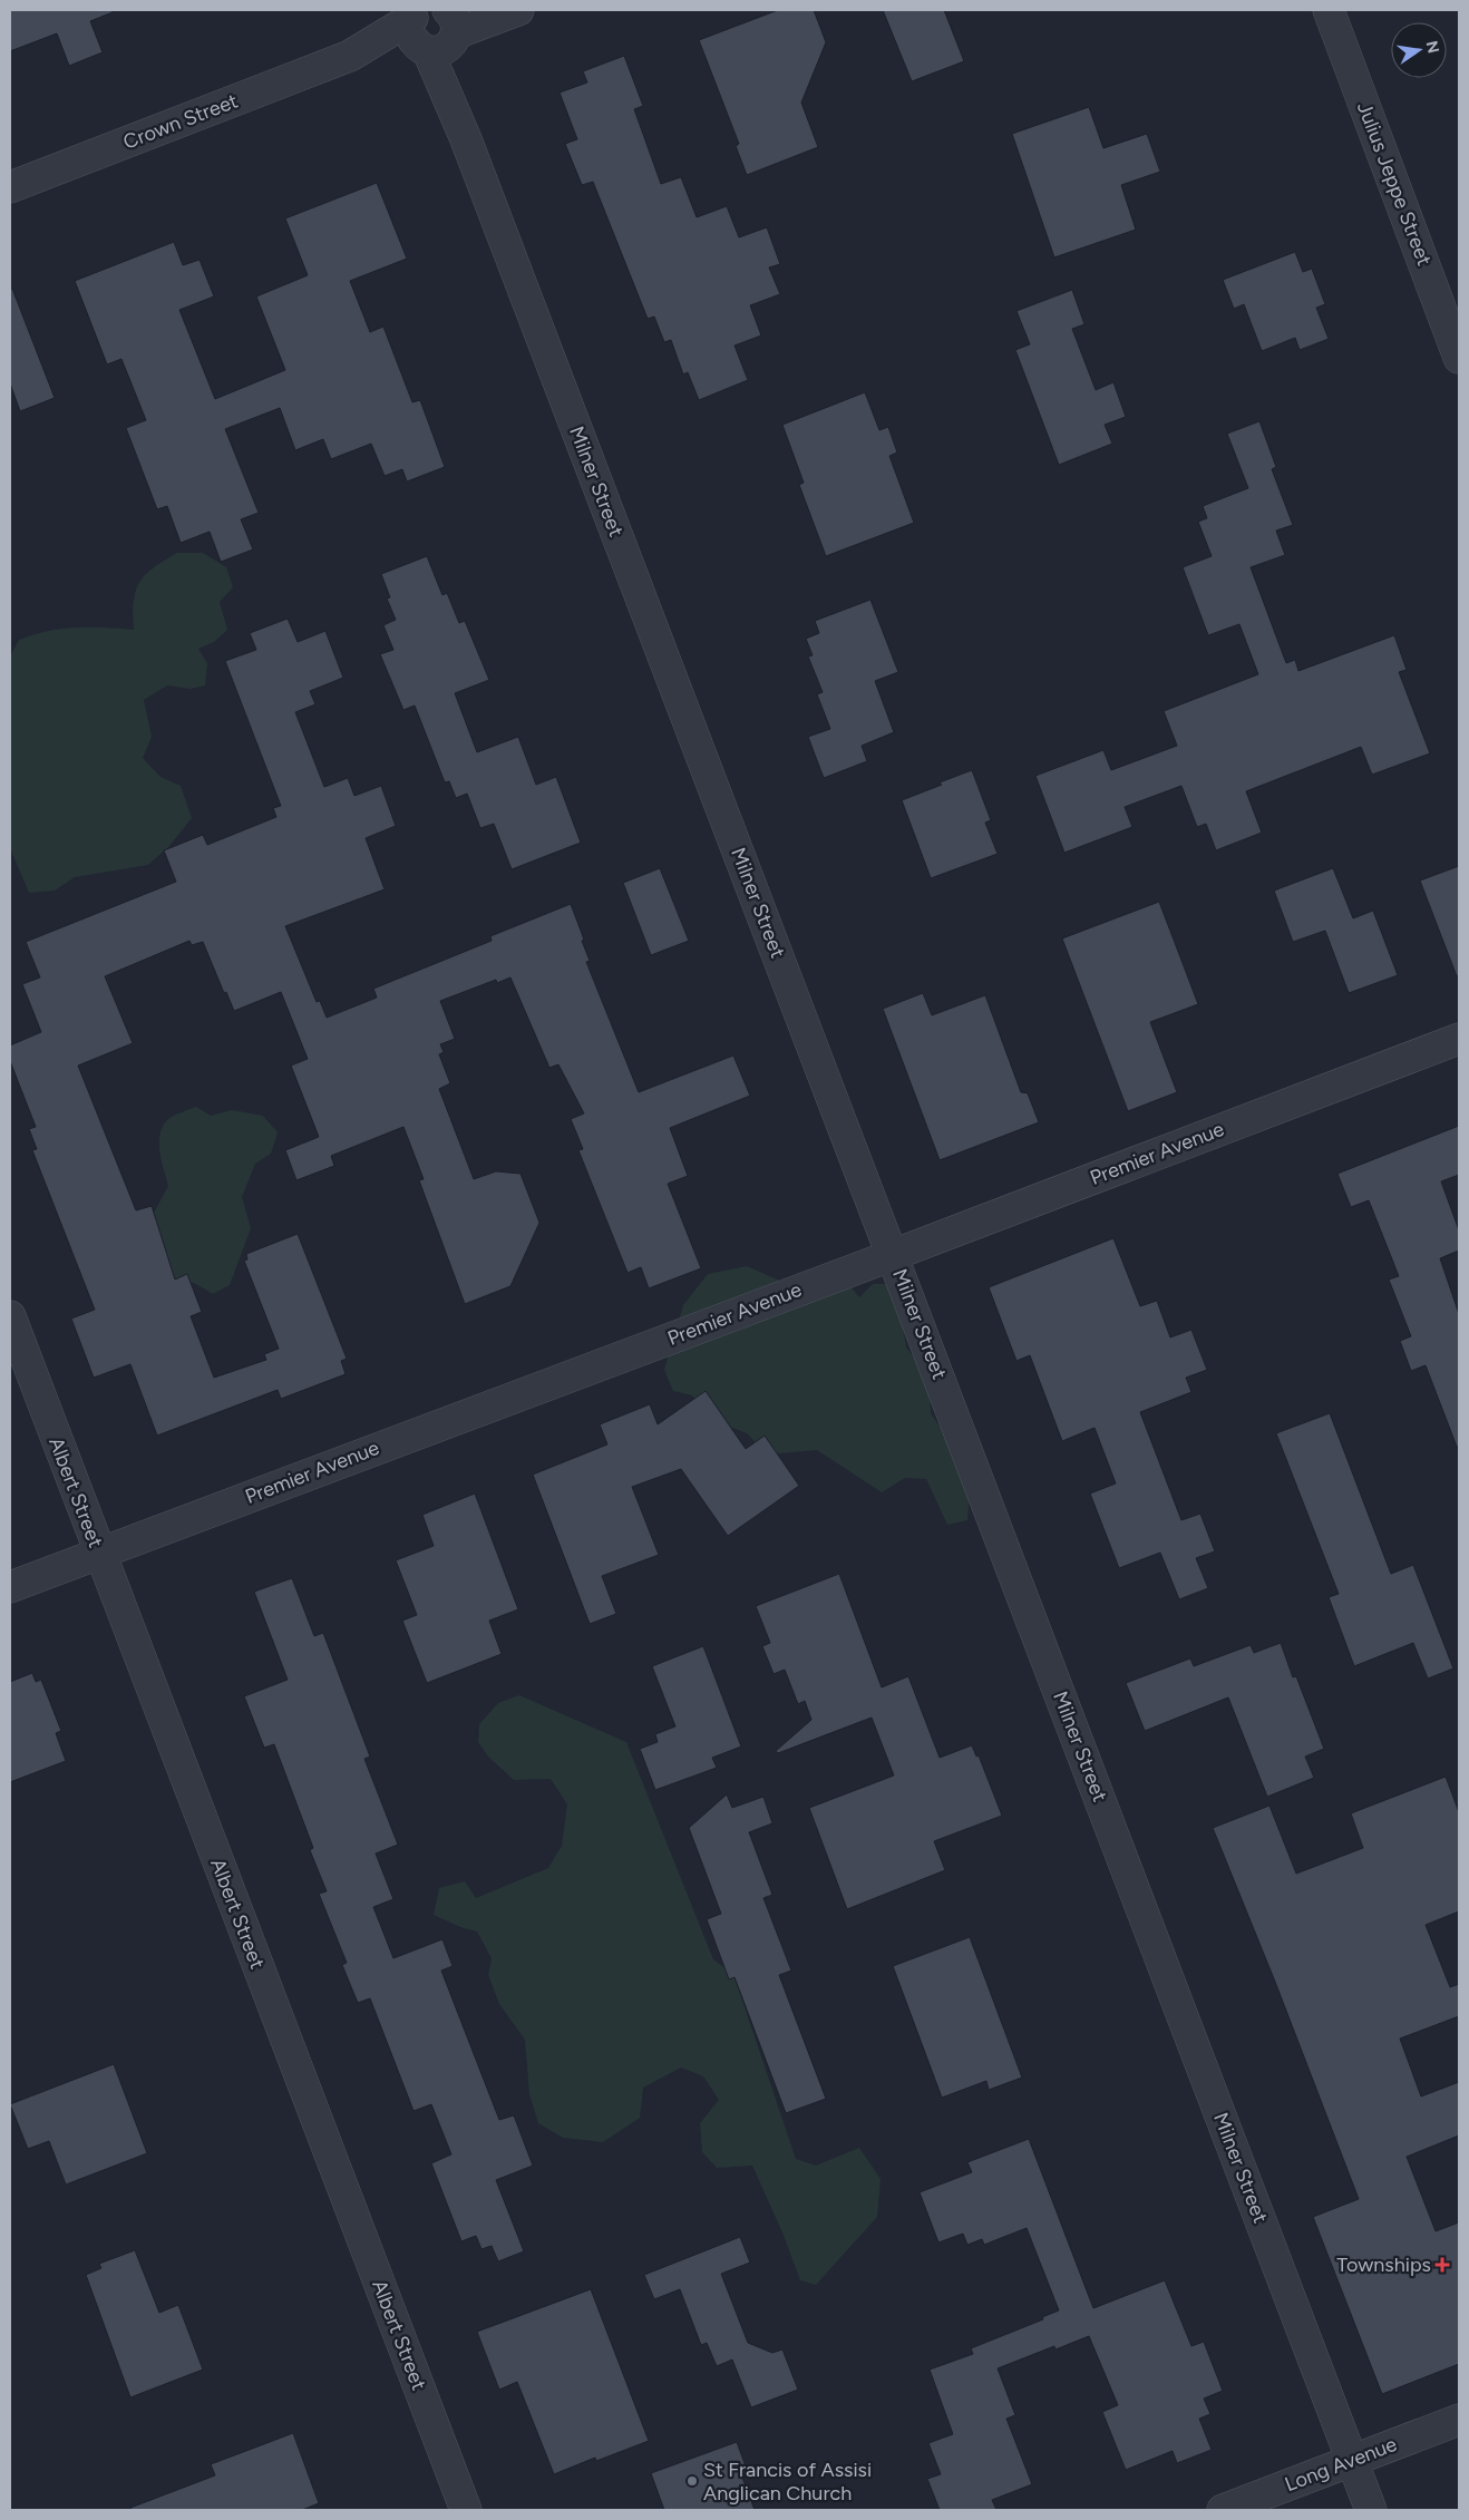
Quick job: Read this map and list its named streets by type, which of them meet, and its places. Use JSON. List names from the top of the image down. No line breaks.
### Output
{"streets":{"street":["Crown Street","Julius Jeppe Street","Milner Street","Premier Avenue","Albert Street","Long Avenue"]},"crossings":[["Crown Street","Milner Street"],["Milner Street","Premier Avenue"],["Milner Street","Long Avenue"],["Premier Avenue","Albert Street"]],"places":{"health":["Townships"],"other":["St Francis of Assisi Anglican Church"]},"north":"right"}
